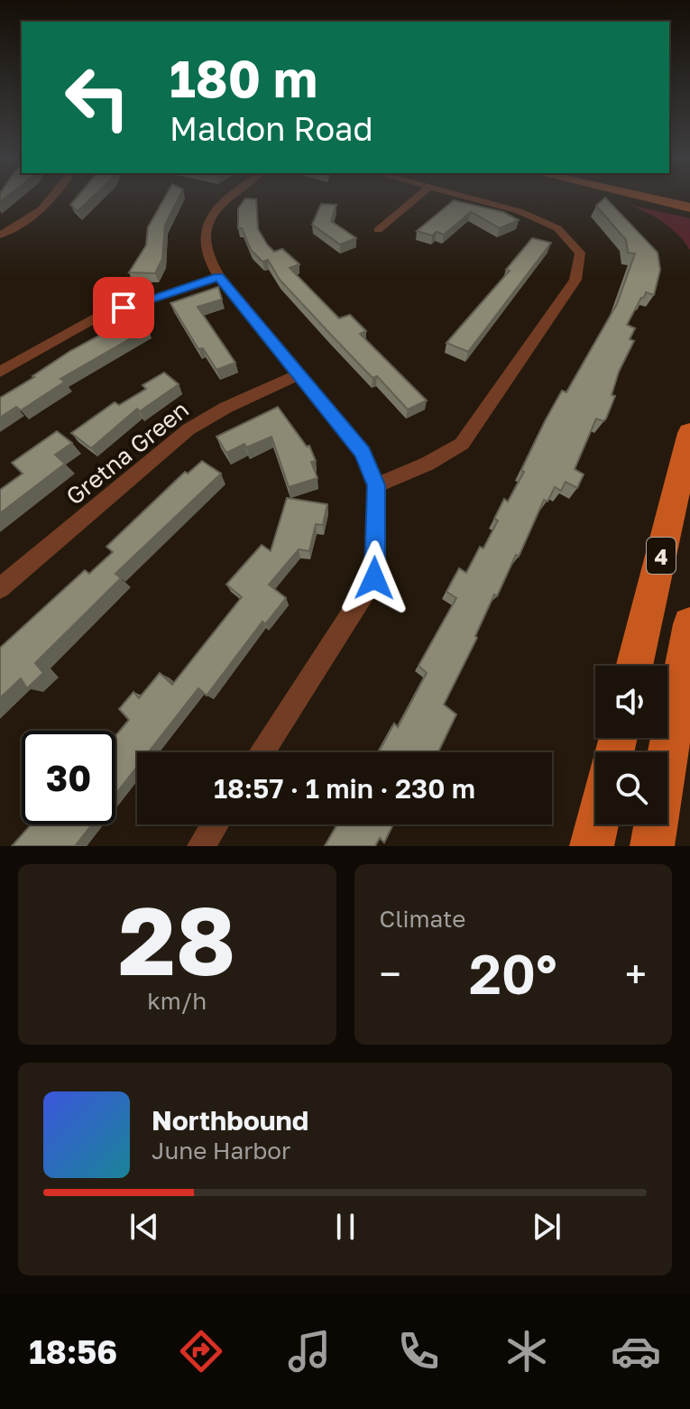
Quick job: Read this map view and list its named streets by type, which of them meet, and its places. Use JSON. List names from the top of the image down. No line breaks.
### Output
{"streets":{"main road":["4"],"street":["Gretna Green"]},"page":{"turn":["180 m","Maldon Road"],"limit":"30","trip":"18:57 · 1 min · 230 m","tile":[["28","km/h"],"Climate"],"heat":["−","20°","+"],"song":["Northbound","June Harbor"],"tabs":"18:56"}}
